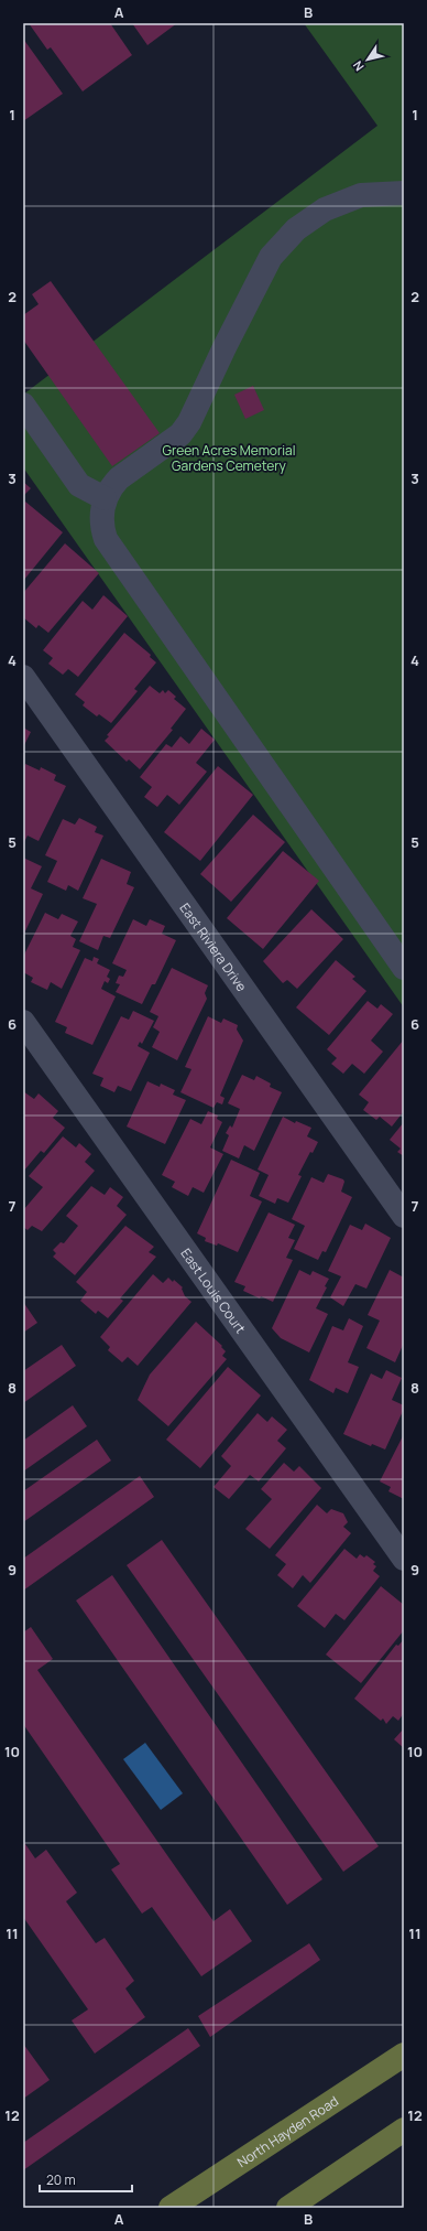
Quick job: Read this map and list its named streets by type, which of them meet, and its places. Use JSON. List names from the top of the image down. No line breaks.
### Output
{"streets":{"main road":["North Hayden Road"],"lane":["East Riviera Drive","East Louis Court"]},"parks":["Green Acres Memorial Gardens Cemetery"],"scale_bar":"20 m","north":"bottom left","grid":{"columns":["A","B"],"rows":["1","2","3","4","5","6","7","8","9","10","11","12"]}}
